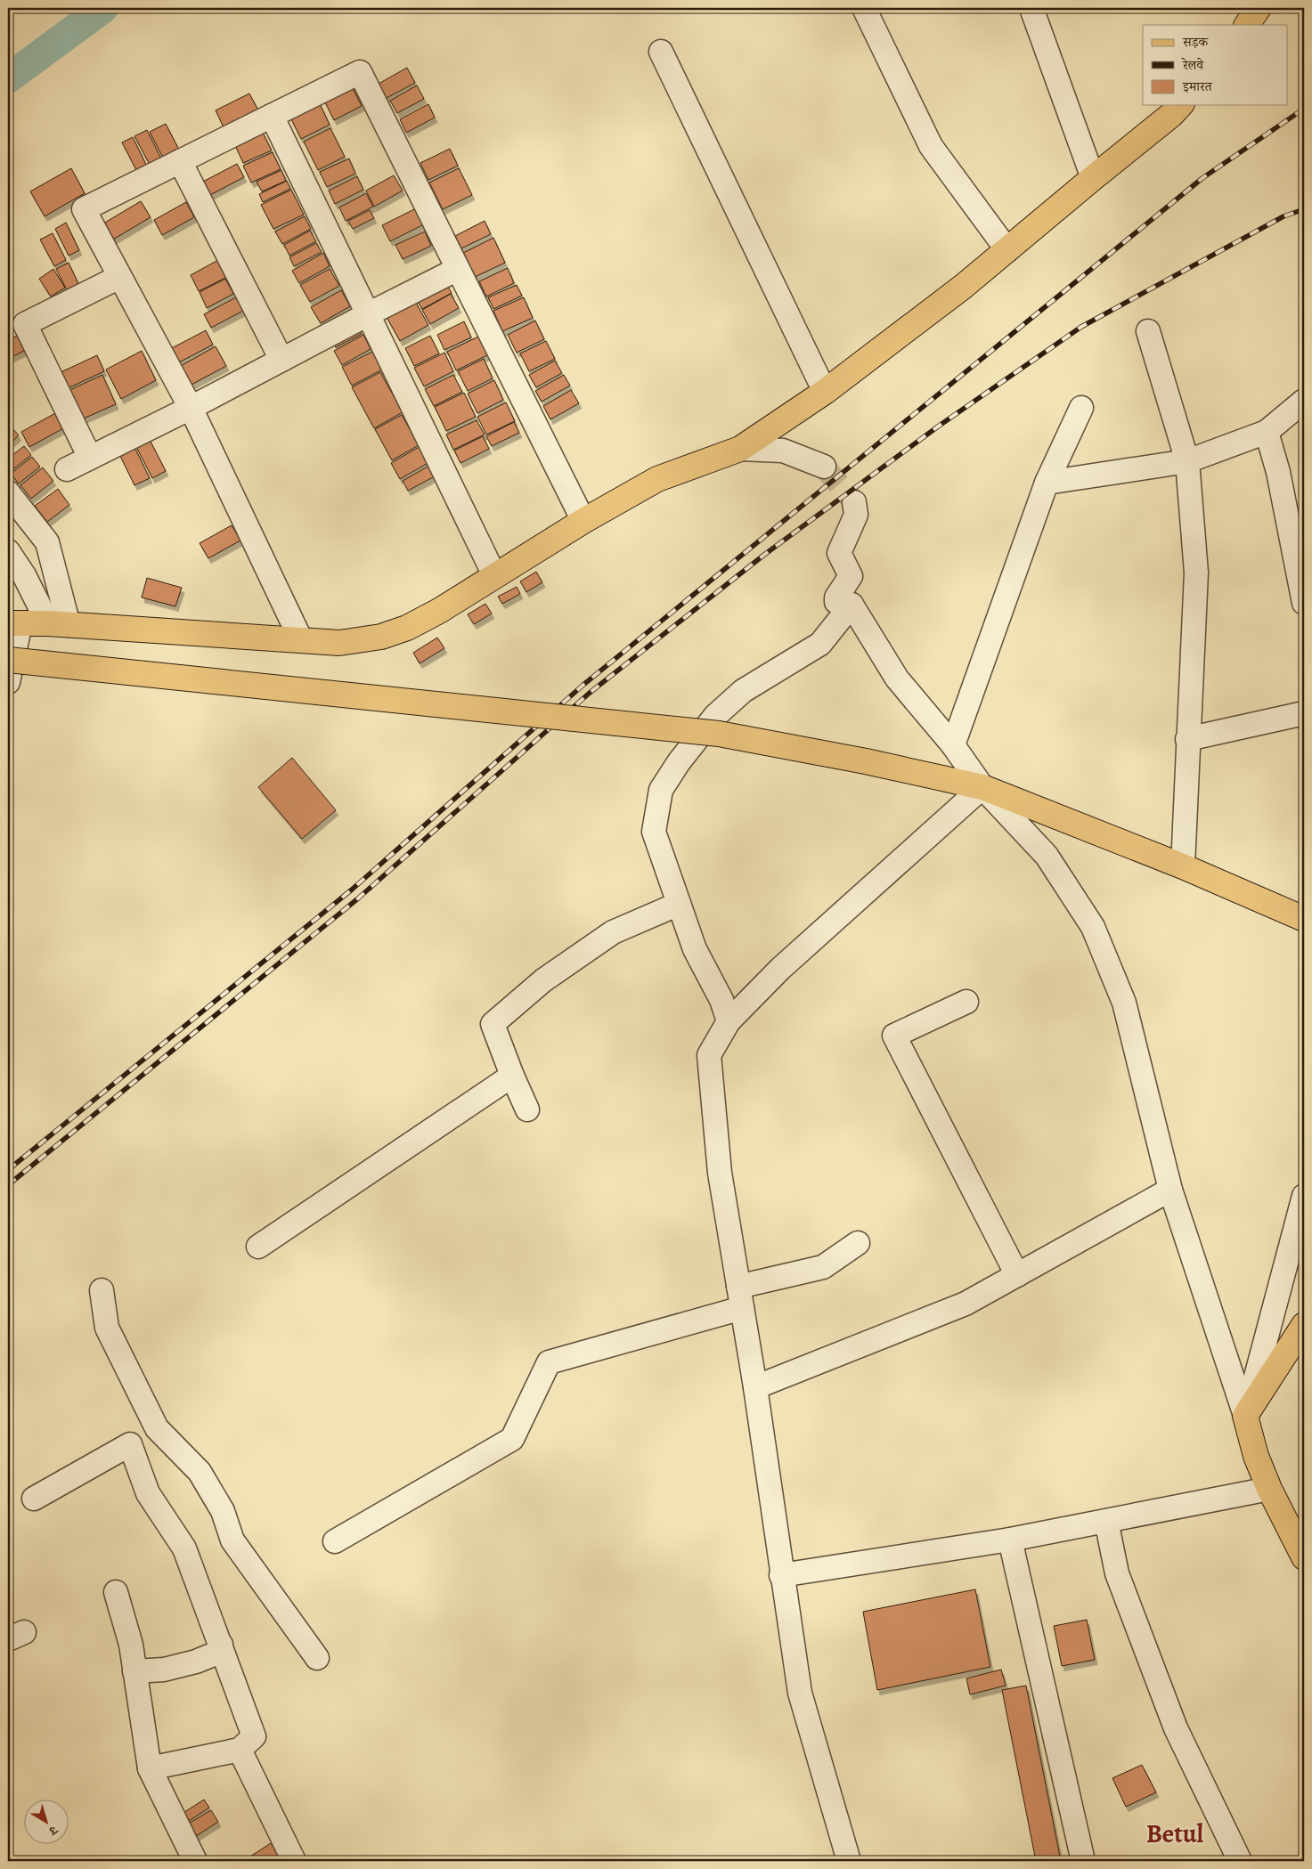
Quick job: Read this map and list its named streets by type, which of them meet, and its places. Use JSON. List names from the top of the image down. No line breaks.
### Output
{"districts":["Betul"],"legend":["सड़क","रेलवे","इमारत"],"north":"bottom right"}
